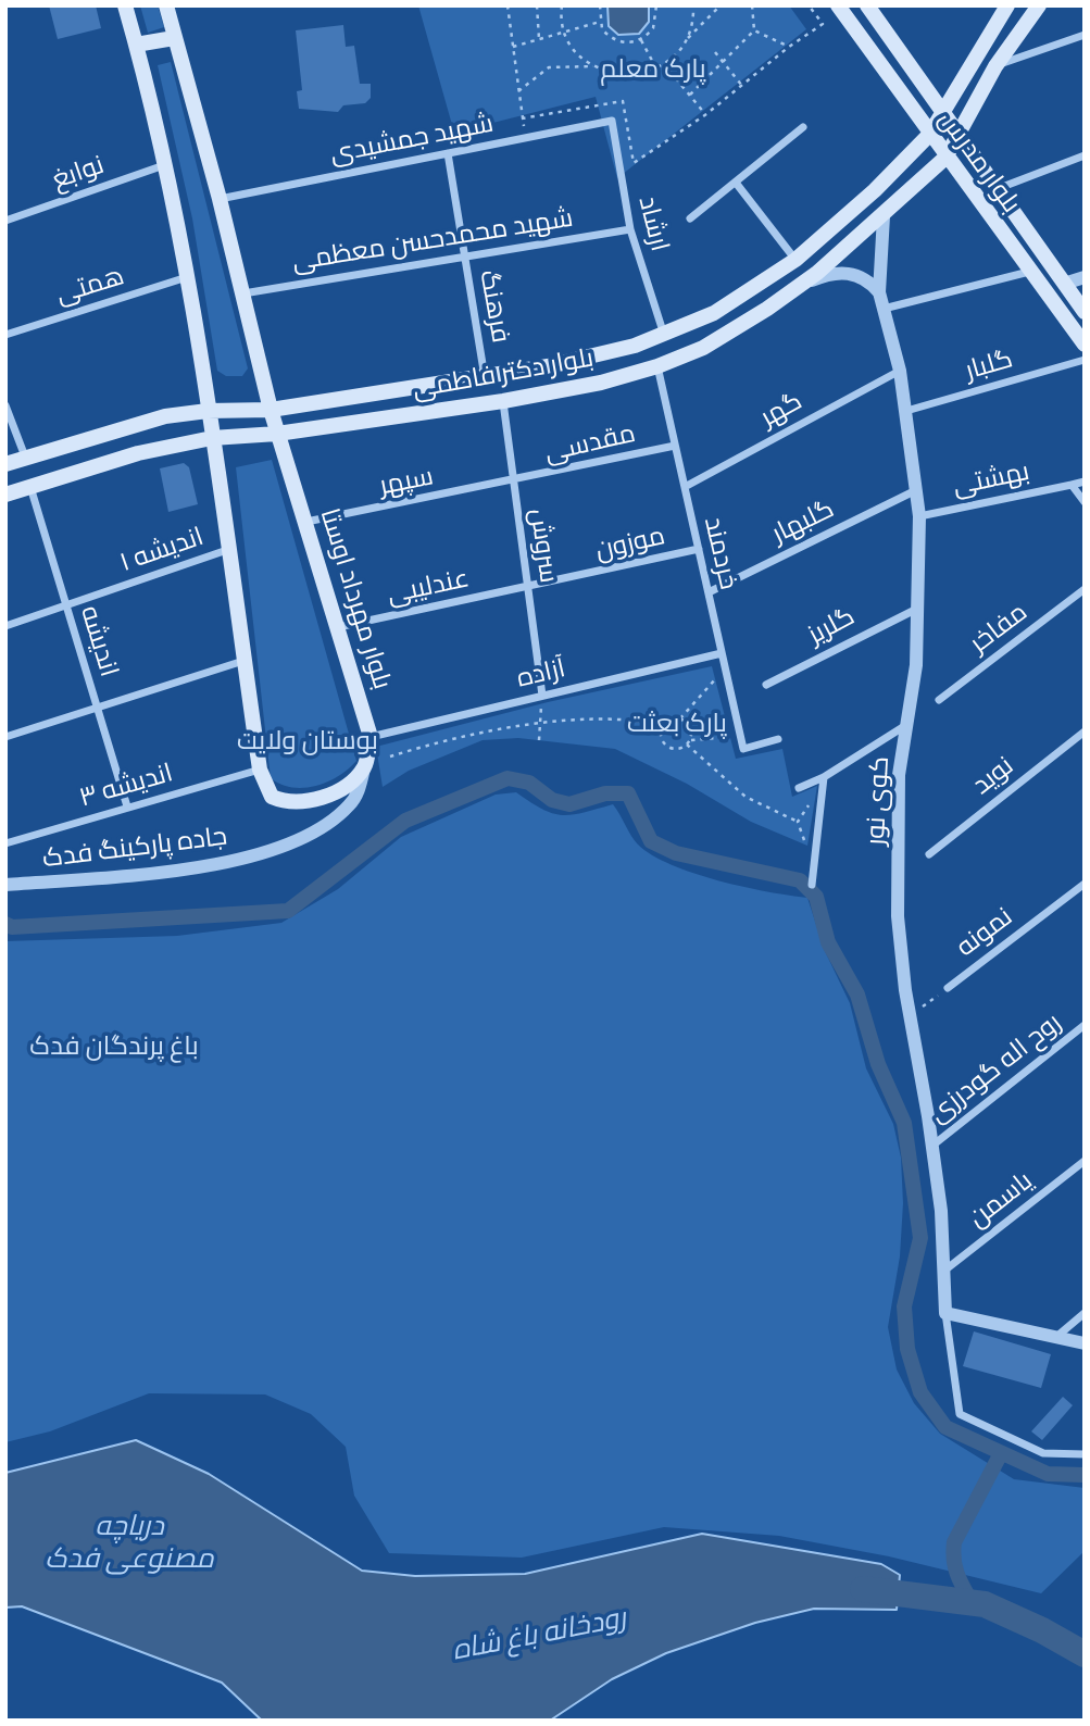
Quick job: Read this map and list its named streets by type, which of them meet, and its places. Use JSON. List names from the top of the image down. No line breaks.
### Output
{"streets":{"main road":["بلوار مدرس","بلوار دکتر فاطمی","بلوار مهرداد اوستا"],"street":["شهید جمشیدی","نوابغ","ارشاد","شهید محمدحسن معظمی","همتی","فرهنگ","گلبار","گهر","مقدسی","بهشتی","سپهر","گلبهار","موزون","سروش","اندیشه ۱","خردمند","عندلیبی","گلریز","مفاخر","اندیشه","آزاده","نوید","اندیشه ۳","کوی نور","جاده پارکینگ فدک","نمونه","روح اله گودرزی","یاسمن"]},"crossings":[["شهید جمشیدی","ارشاد"],["شهید جمشیدی","فرهنگ"],["شهید جمشیدی","بلوار مهرداد اوستا"],["بلوار مدرس","بلوار دکتر فاطمی"],["ارشاد","شهید محمدحسن معظمی"],["ارشاد","بلوار دکتر فاطمی"],["شهید محمدحسن معظمی","فرهنگ"],["شهید محمدحسن معظمی","بلوار مهرداد اوستا"],["فرهنگ","بلوار دکتر فاطمی"],["گلبار","کوی نور"],["بلوار دکتر فاطمی","سروش"],["بلوار دکتر فاطمی","خردمند"],["بلوار دکتر فاطمی","بلوار مهرداد اوستا"],["بلوار دکتر فاطمی","اندیشه"],["بلوار دکتر فاطمی","کوی نور"],["گهر","خردمند"],["گهر","کوی نور"],["مقدسی","سپهر"],["مقدسی","سروش"],["مقدسی","خردمند"],["بهشتی","کوی نور"],["سپهر","سروش"],["سپهر","بلوار مهرداد اوستا"],["گلبهار","خردمند"],["گلبهار","کوی نور"],["موزون","سروش"],["موزون","خردمند"],["موزون","عندلیبی"],["سروش","عندلیبی"],["سروش","آزاده"],["اندیشه ۱","اندیشه"],["خردمند","آزاده"],["عندلیبی","بلوار مهرداد اوستا"],["بلوار مهرداد اوستا","آزاده"],["بلوار مهرداد اوستا","جاده پارکینگ فدک"],["گلریز","کوی نور"],["اندیشه","اندیشه ۳"],["کوی نور","نمونه"],["کوی نور","روح اله گودرزی"],["کوی نور","یاسمن"]],"water":["دریاچه مصنوعی فدک","رودخانه باغ شاه"],"parks":["پارک معلم","پارک بعثت","بوستان ولایت","باغ پرندگان فدک"]}
